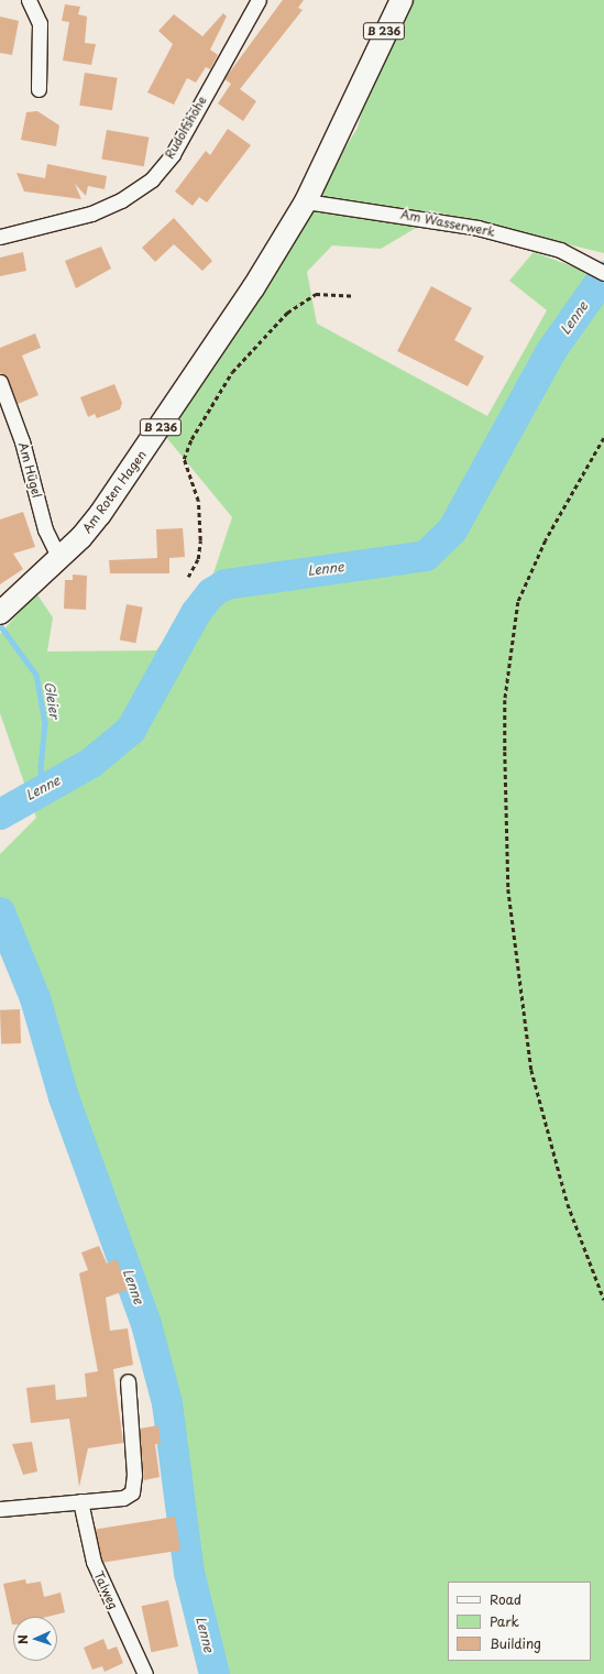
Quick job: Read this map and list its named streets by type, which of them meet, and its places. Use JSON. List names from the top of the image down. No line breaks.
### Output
{"streets":{"main road":["B 236","Am Roten Hagen"],"street":["Rudolfshöhe","Am Wasserwerk","Am Hügel","Talweg"]},"crossings":[["B 236","Am Wasserwerk"],["B 236","Am Roten Hagen"],["Am Wasserwerk","Am Roten Hagen"],["Am Hügel","Am Roten Hagen"]],"water":["Lenne","Gleier"],"legend":["Road","Park","Building"],"north":"left"}
